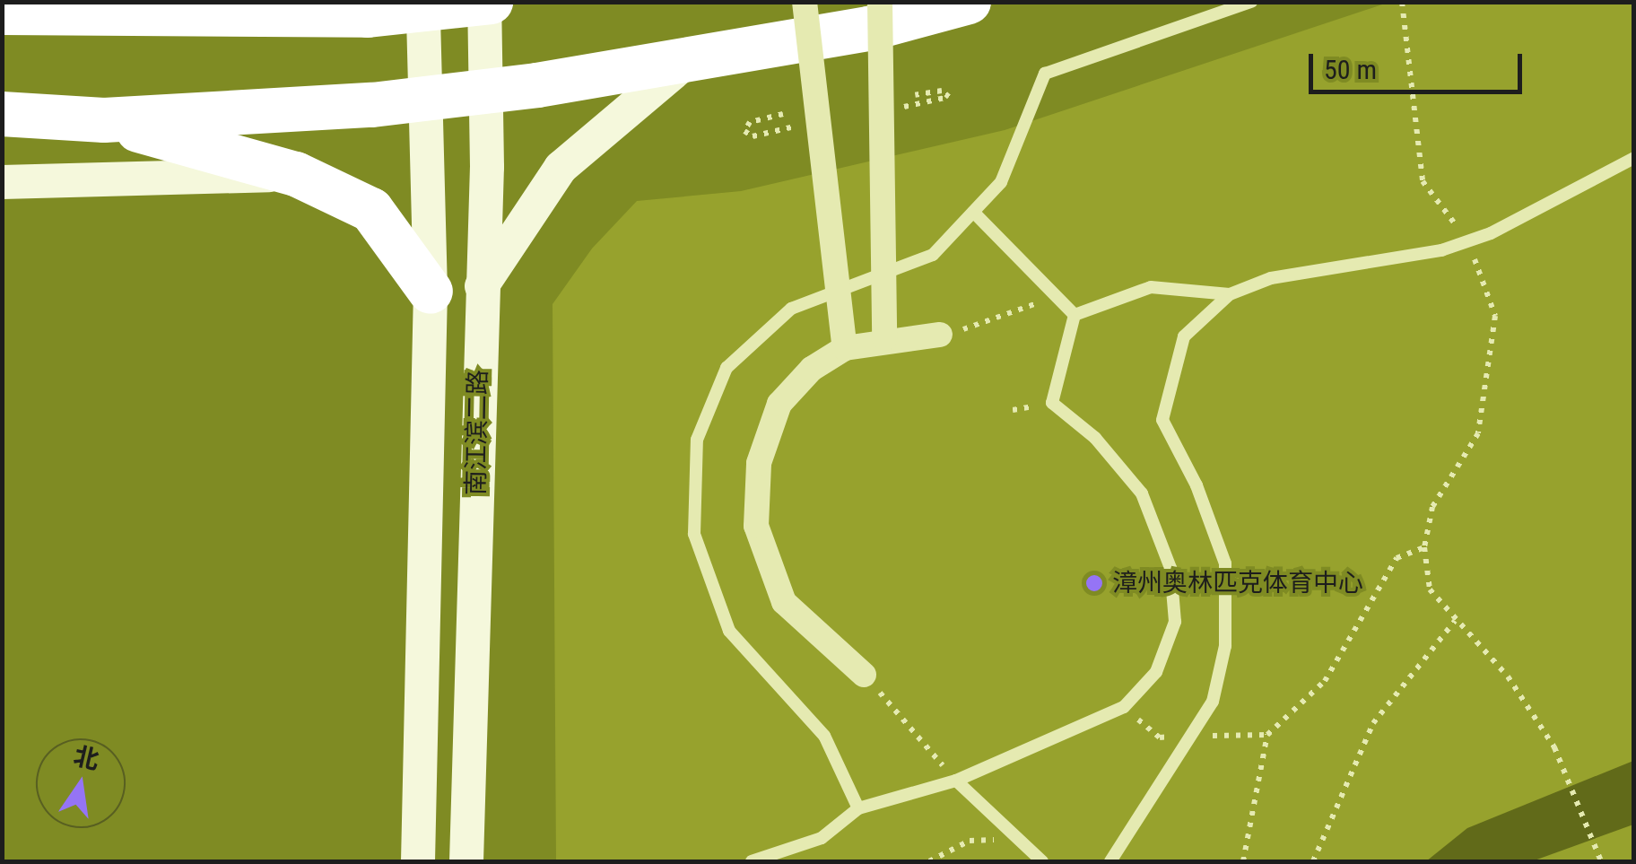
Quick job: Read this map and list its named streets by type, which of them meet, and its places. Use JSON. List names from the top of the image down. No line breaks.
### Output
{"streets":{"street":["南江滨二路"]},"places":["漳州奥林匹克体育中心"],"scale_bar":"50 m","north":"top"}
